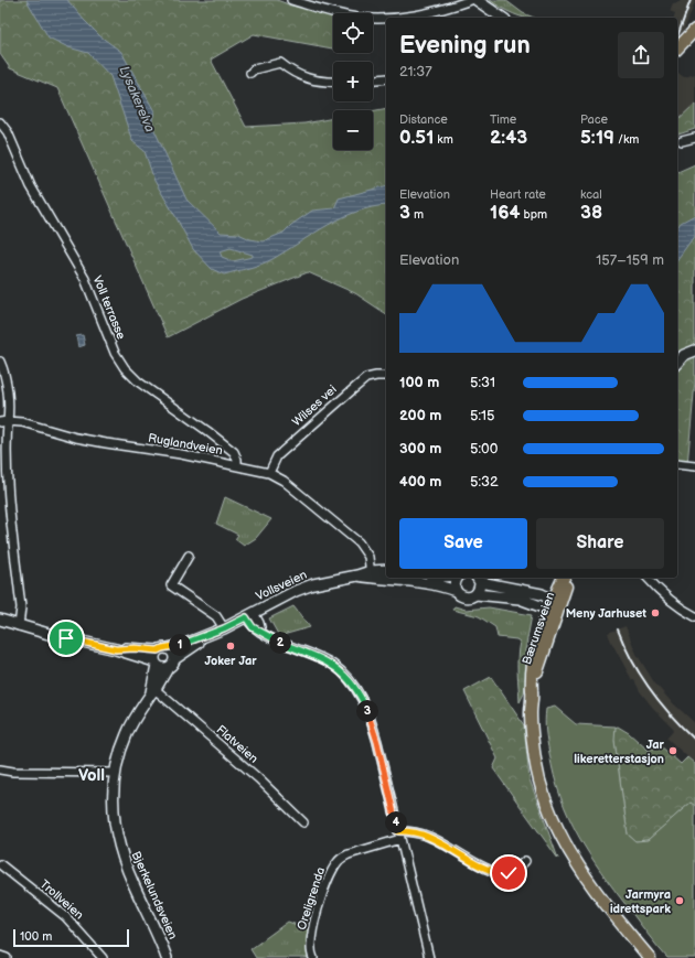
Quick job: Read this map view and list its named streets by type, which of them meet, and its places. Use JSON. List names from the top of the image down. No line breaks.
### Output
{"streets":{"main road":["Vollsveien","Bærumsveien","Bjerkelundsveien"],"street":["Voll terrasse","Wilses vei","Ruglandveien","Flatveien","Oreligrenda","Trollveien"]},"crossings":[["Voll terrasse","Ruglandveien"],["Wilses vei","Ruglandveien"],["Ruglandveien","Vollsveien"],["Vollsveien","Bjerkelundsveien"],["Flatveien","Bjerkelundsveien"]],"districts":["Voll"],"water":["Lysakerelva"],"places":["Meny Jarhuset","Joker Jar","Jar likeretterstasjon","Jarmyra idrettspark"],"scale_bar":"100 m","page":{"map_buttons":["+","−"],"heading":["Evening run","21:37"],"stats":[["Distance","0.51 km"],["Time","2:43"],["Pace","5:19 /km"],["Elevation","3 m"],["Heart rate","164 bpm"],["kcal","38"]],"chart":["Elevation","157–159 m"],"list":[{"name":"100 m","note":"5:31"},{"name":"200 m","note":"5:15"},{"name":"300 m","note":"5:00"},{"name":"400 m","note":"5:32"}],"buttons":["Save","Share"],"pins":["2","1","3","4"],"scale":"100 m"}}
